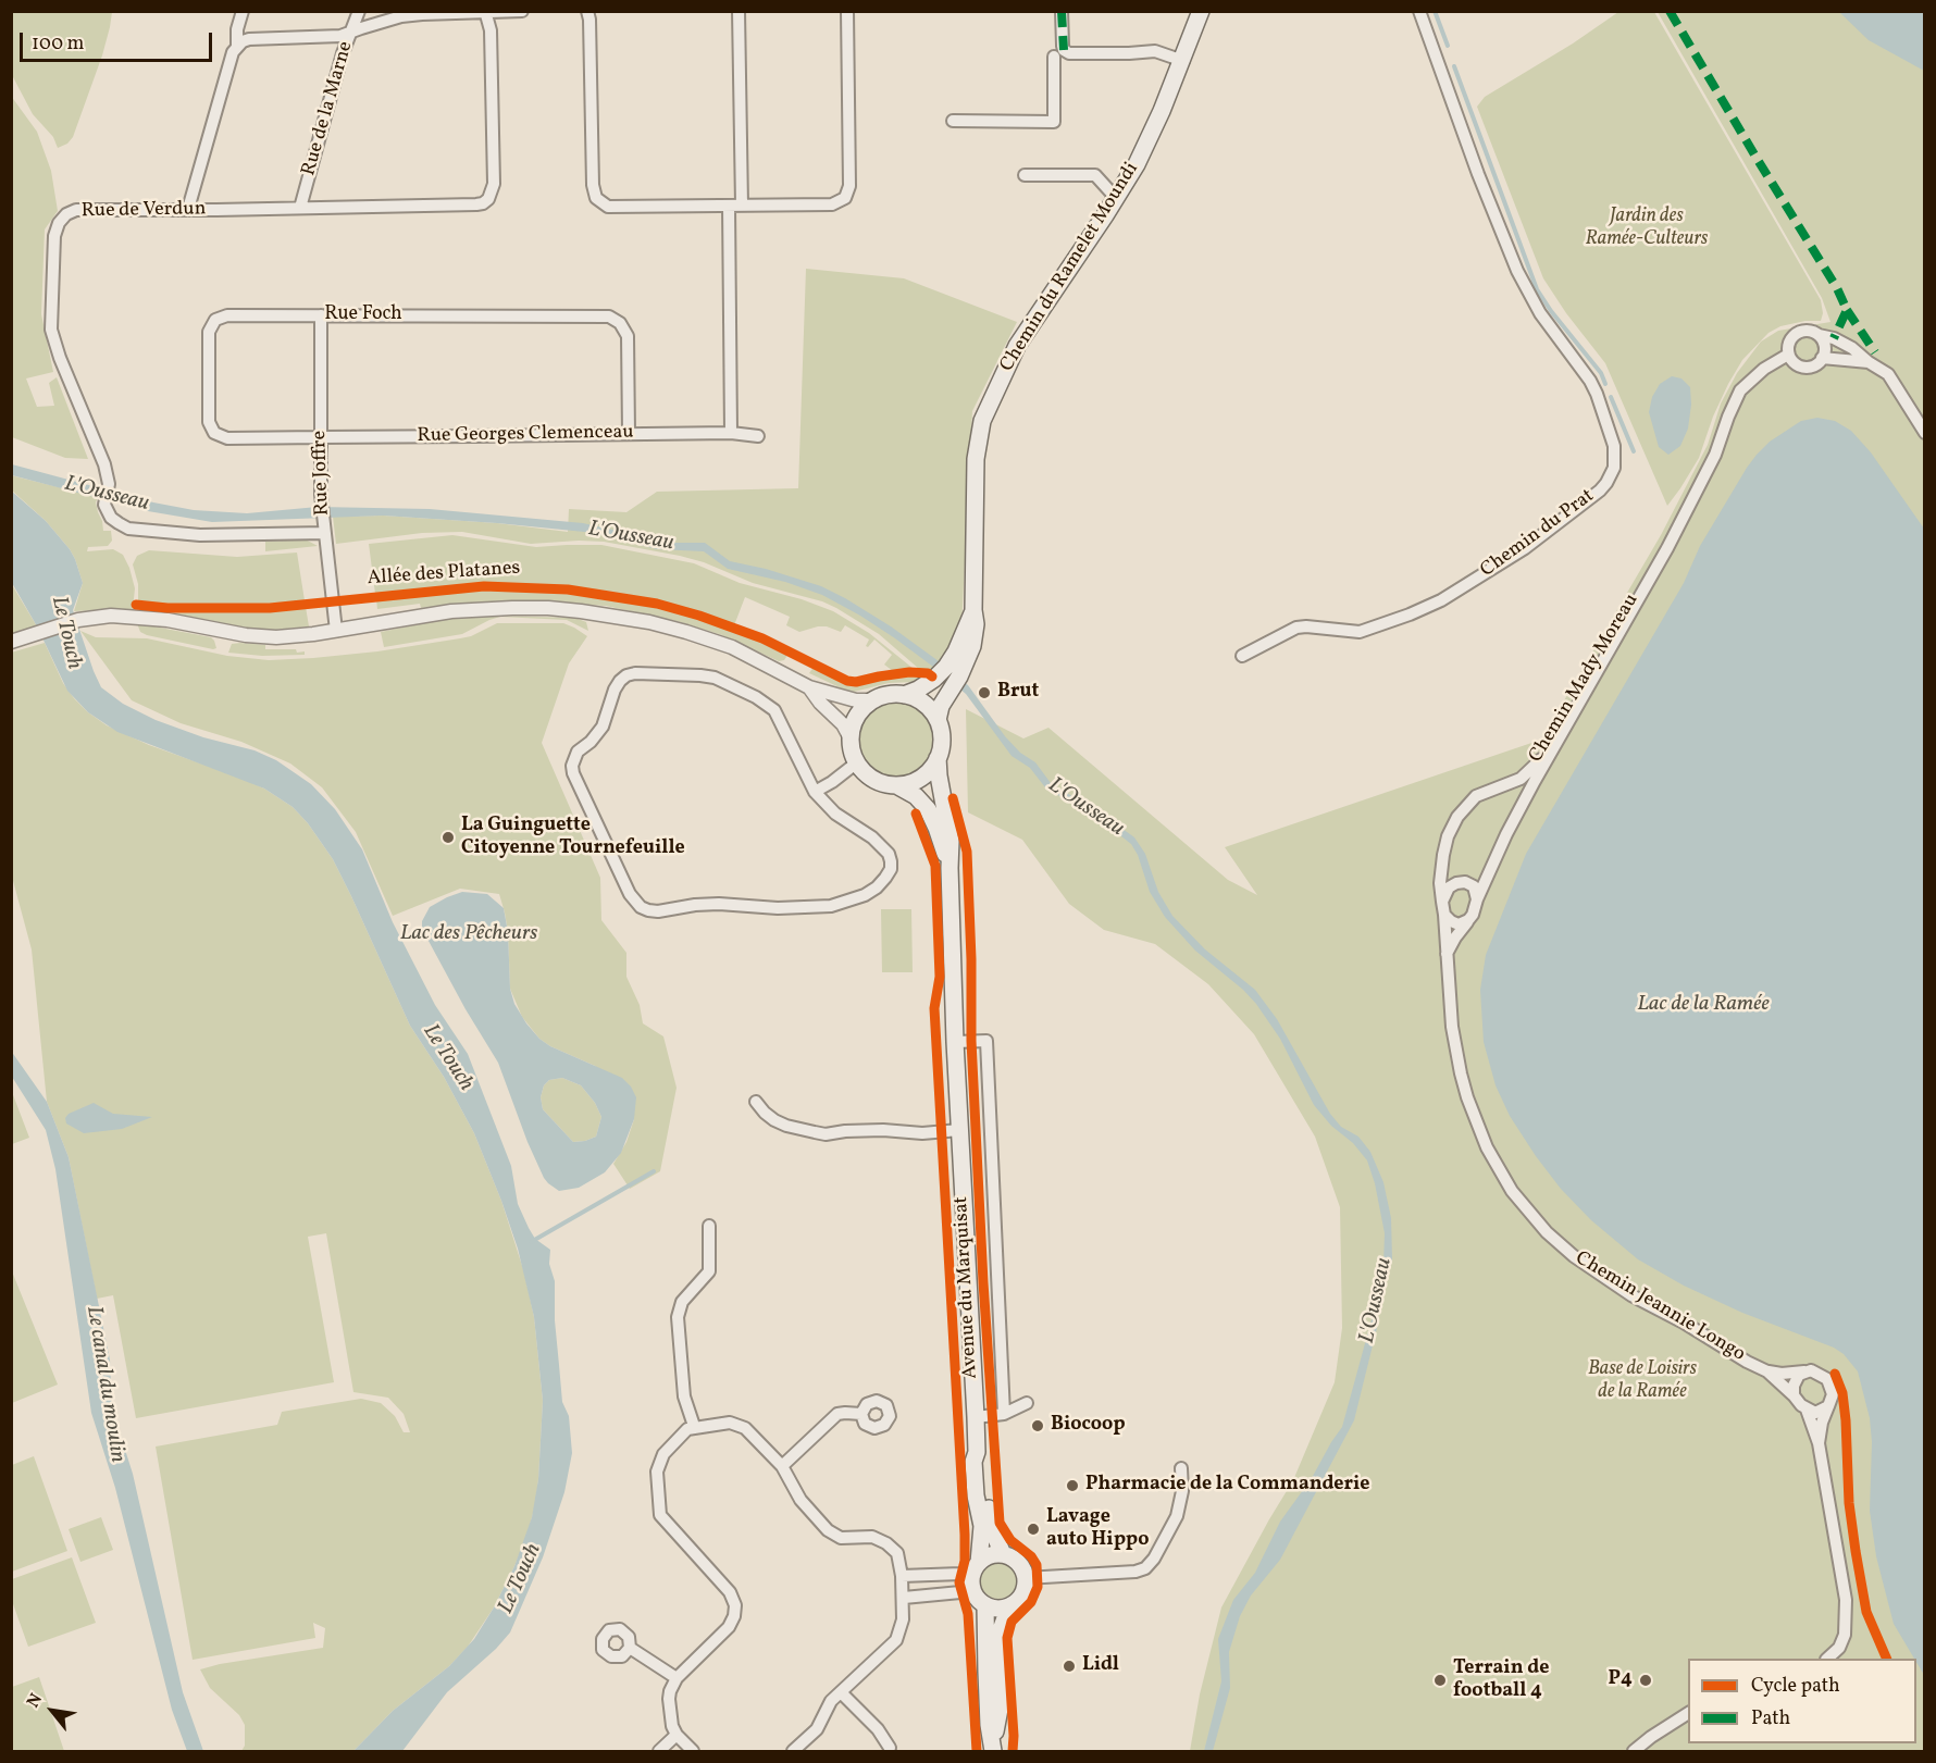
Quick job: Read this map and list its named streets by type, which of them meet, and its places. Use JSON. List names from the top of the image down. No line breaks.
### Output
{"streets":{"main road":["Chemin du Ramelet Moundi","Avenue du Marquisat"],"street":["Rue de la Marne","Rue de Verdun","Rue Foch","Rue Georges Clemenceau","Rue Joffre","Chemin du Prat","Allée des Platanes","Chemin Mady Moreau","Chemin Jeannie Longo"]},"crossings":[["Rue de la Marne","Rue de Verdun"],["Rue de Verdun","Rue Joffre"],["Chemin du Ramelet Moundi","Allée des Platanes"],["Chemin du Ramelet Moundi","Avenue du Marquisat"],["Rue Foch","Rue Georges Clemenceau"],["Rue Foch","Rue Joffre"],["Rue Georges Clemenceau","Rue Joffre"],["Rue Joffre","Allée des Platanes"],["Allée des Platanes","Avenue du Marquisat"],["Chemin Mady Moreau","Chemin Jeannie Longo"]],"water":["L'Ousseau","Le Touch","Lac des Pêcheurs","Lac de la Ramée","Le canal du moulin"],"parks":["Jardin des Ramée-Culteurs","Base de Loisirs de la Ramée"],"places":["Brut","La Guinguette Citoyenne Tournefeuille","Biocoop","Pharmacie de la Commanderie","Lavage auto Hippo","Lidl","Terrain de football 4","P4"],"legend":["Cycle path","Path"],"scale_bar":"100 m","north":"top left"}
